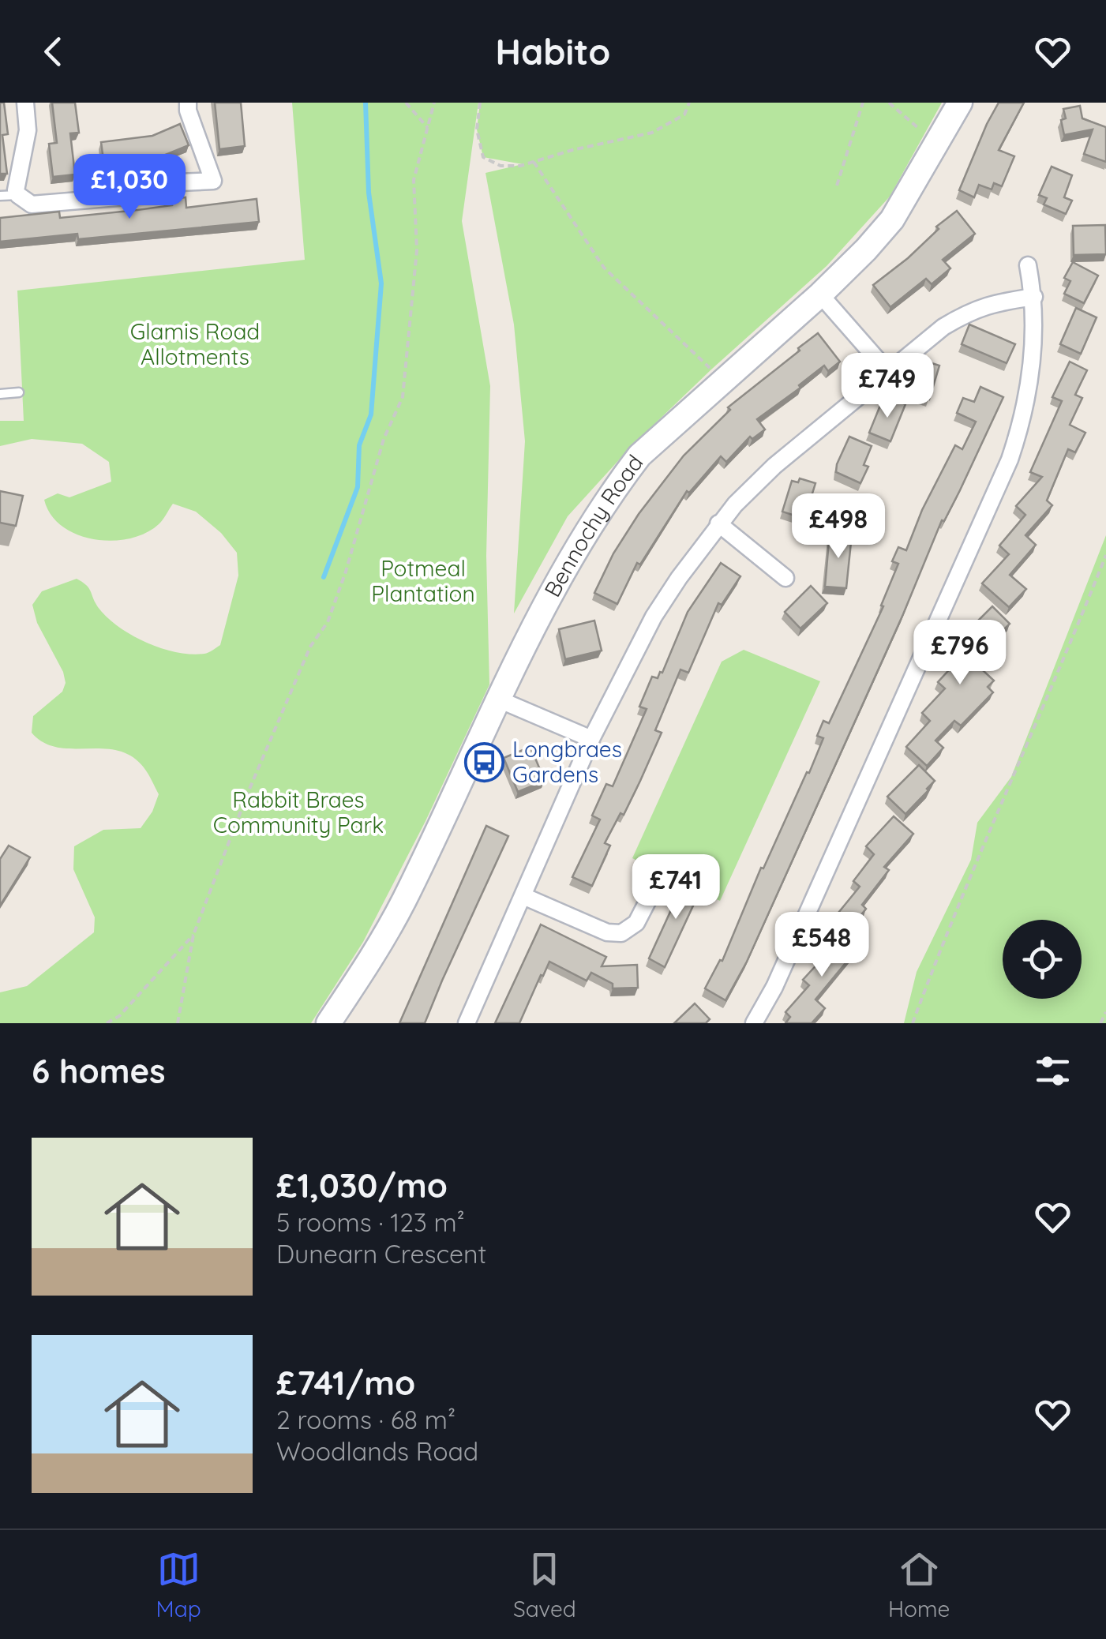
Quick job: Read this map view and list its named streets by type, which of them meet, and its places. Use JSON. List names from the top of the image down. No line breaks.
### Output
{"streets":{"street":["Bennochy Road"]},"parks":["Glamis Road Allotments","Potmeal Plantation","Rabbit Braes Community Park"],"places":{"bus stop":["Longbraes Gardens"]},"page":{"header":"Habito","price":["£1,030","£749","£498","£796","£741","£548"],"heading":"6 homes","list":[{"name":"£1,030/mo","note":"5 rooms · 123 m² · Dunearn Crescent"},{"name":"£741/mo","note":"2 rooms · 68 m² · Woodlands Road"}],"tabs":["Map","Saved","Home"]}}
